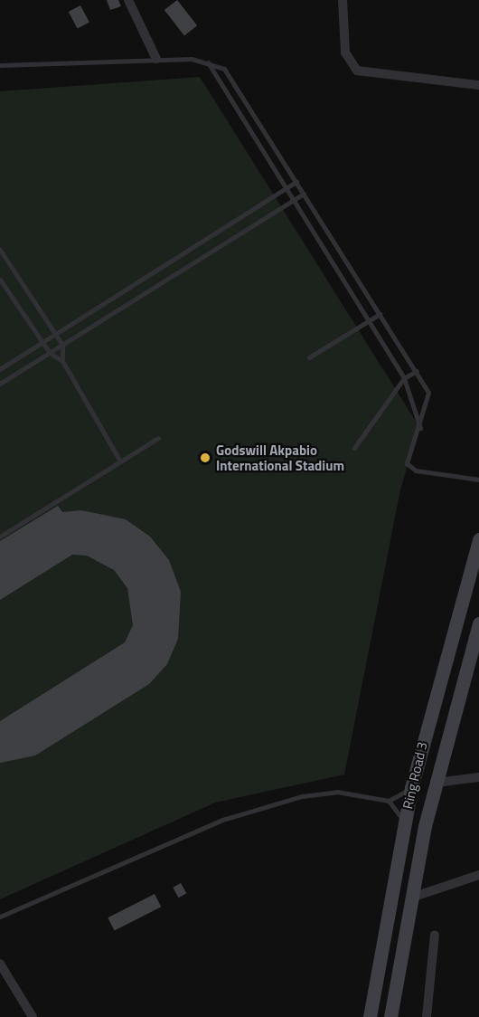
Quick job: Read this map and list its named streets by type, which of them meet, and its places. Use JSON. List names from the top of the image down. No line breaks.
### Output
{"streets":{"main road":["Ring Road 3"]},"places":["Godswill Akpabio International Stadium"]}
